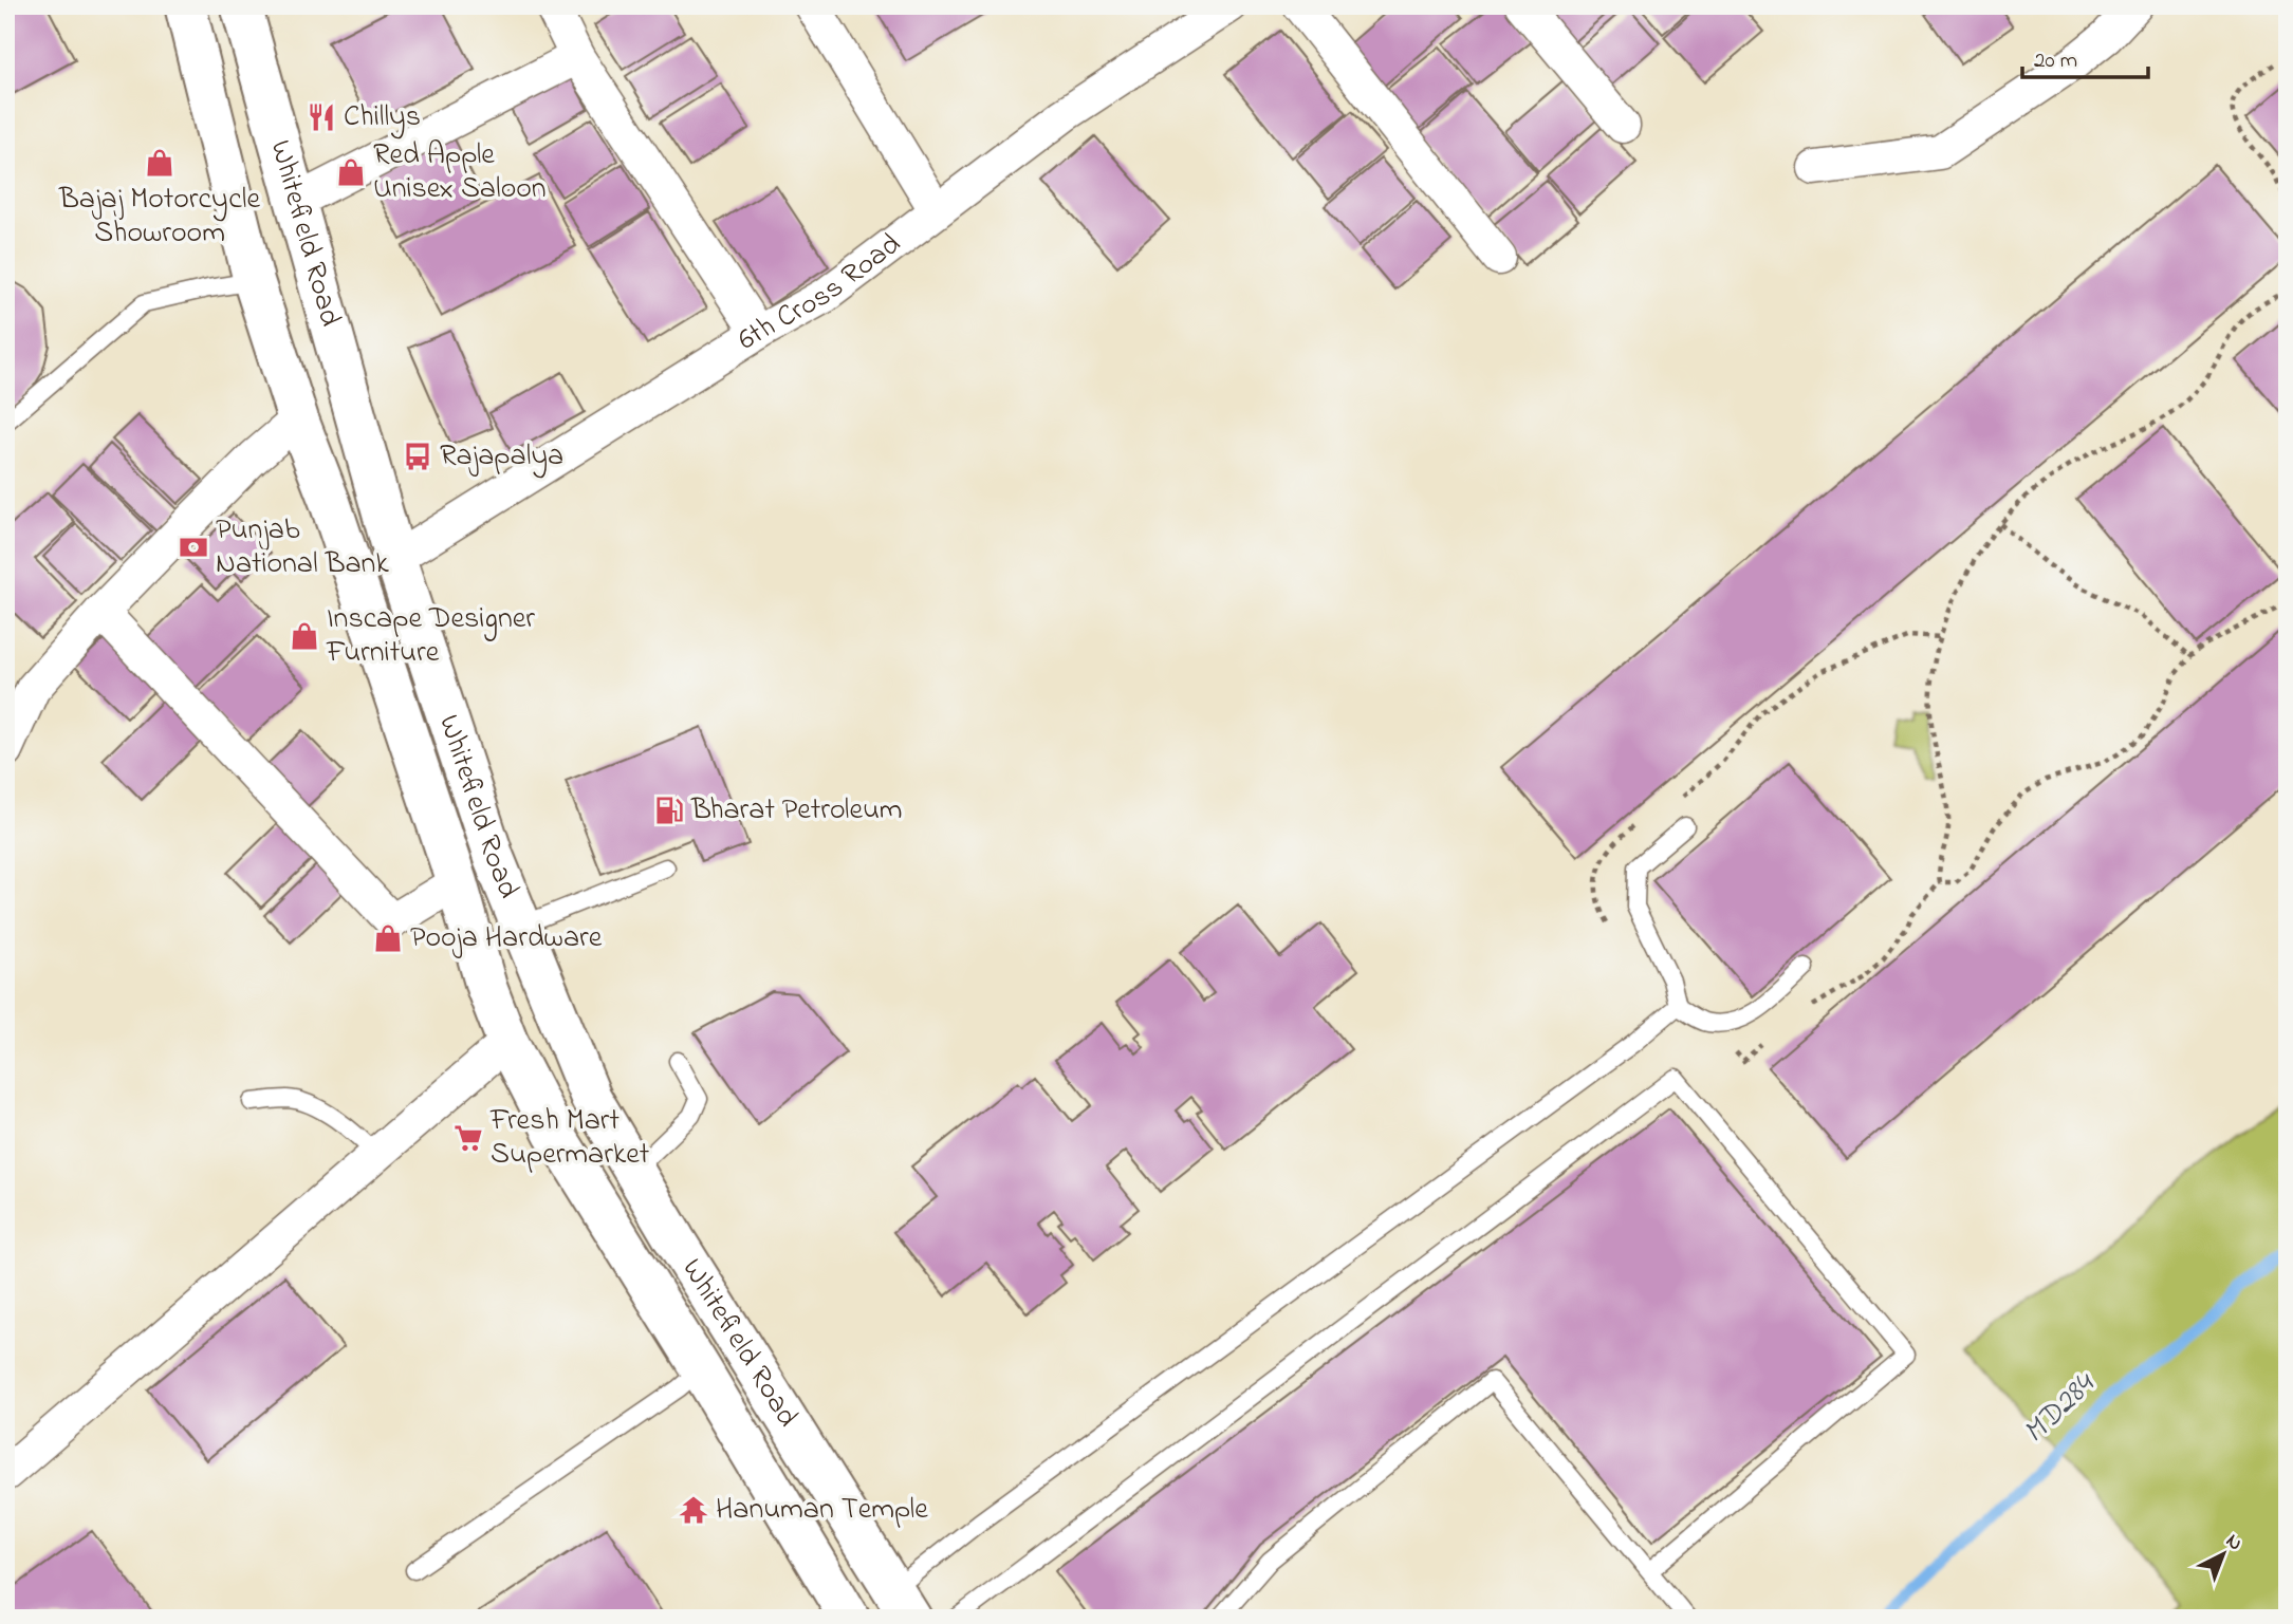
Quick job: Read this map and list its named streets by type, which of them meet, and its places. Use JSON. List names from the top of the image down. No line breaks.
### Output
{"streets":{"main road":["Whitefield Road"],"street":["6th Cross Road"]},"crossings":[["Whitefield Road","6th Cross Road"]],"water":["MD284"],"places":{"restaurant":["Chillys"],"shop":["Bajaj Motorcycle Showroom","Red Apple Unisex Saloon","Inscape Designer Furniture","Pooja Hardware"],"bus stop":["Rajapalya"],"bank":["Punjab National Bank"],"fuel station":["Bharat Petroleum"],"supermarket":["Fresh Mart Supermarket"],"temple":["Hanuman Temple"]},"scale_bar":"20 m","north":"top right"}
